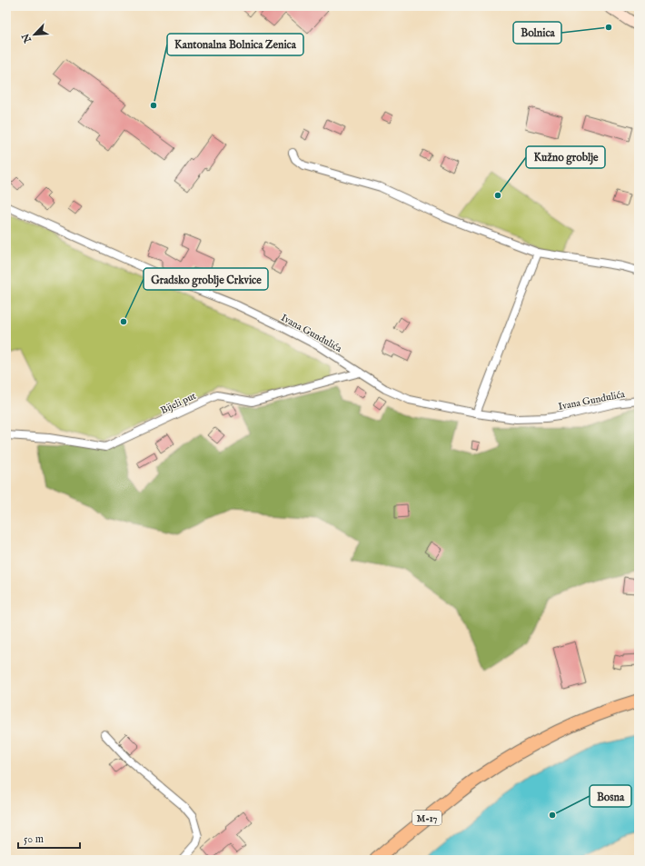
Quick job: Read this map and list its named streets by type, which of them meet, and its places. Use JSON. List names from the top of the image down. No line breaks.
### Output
{"streets":{"highway":["M-17"],"street":["Ivana Gundulića","Bijeli put"]},"crossings":[["Ivana Gundulića","Bijeli put"]],"places":["Bolnica","Kantonalna Bolnica Zenica","Kužno groblje","Gradsko groblje Crkvice","Bosna"],"scale_bar":"50 m","north":"bottom left"}
